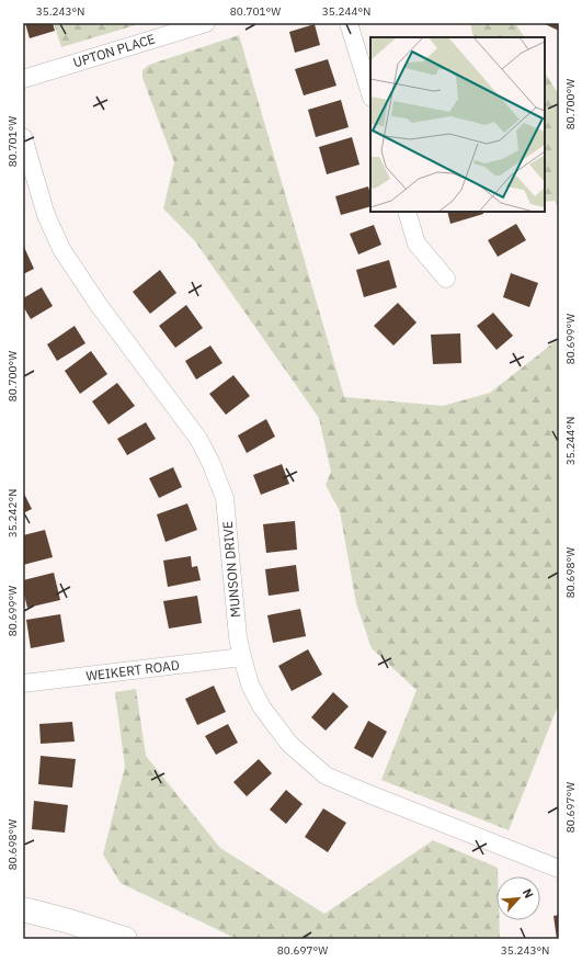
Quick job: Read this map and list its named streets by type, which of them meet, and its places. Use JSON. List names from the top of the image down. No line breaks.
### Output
{"streets":{"street":["UPTON PLACE","MUNSON DRIVE","WEIKERT ROAD"]},"crossings":[["MUNSON DRIVE","WEIKERT ROAD"]],"north":"top right","coordinates":["35.243°N","80.701°W","35.244°N","80.700°W","80.699°W","35.242°N","80.698°W","80.697°W"]}
